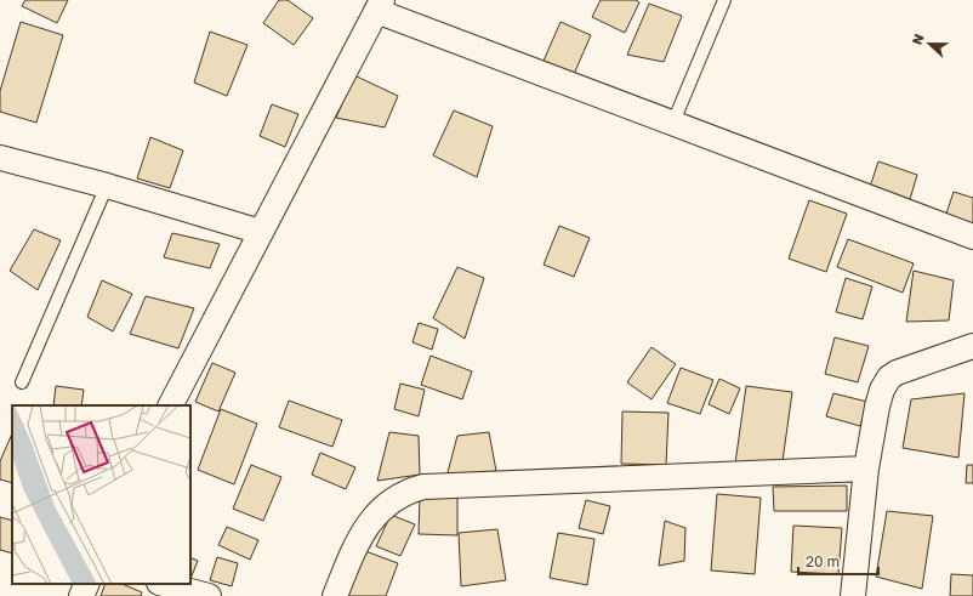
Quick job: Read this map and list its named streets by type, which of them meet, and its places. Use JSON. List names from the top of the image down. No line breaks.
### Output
{"scale_bar":"20 m","north":"left"}
